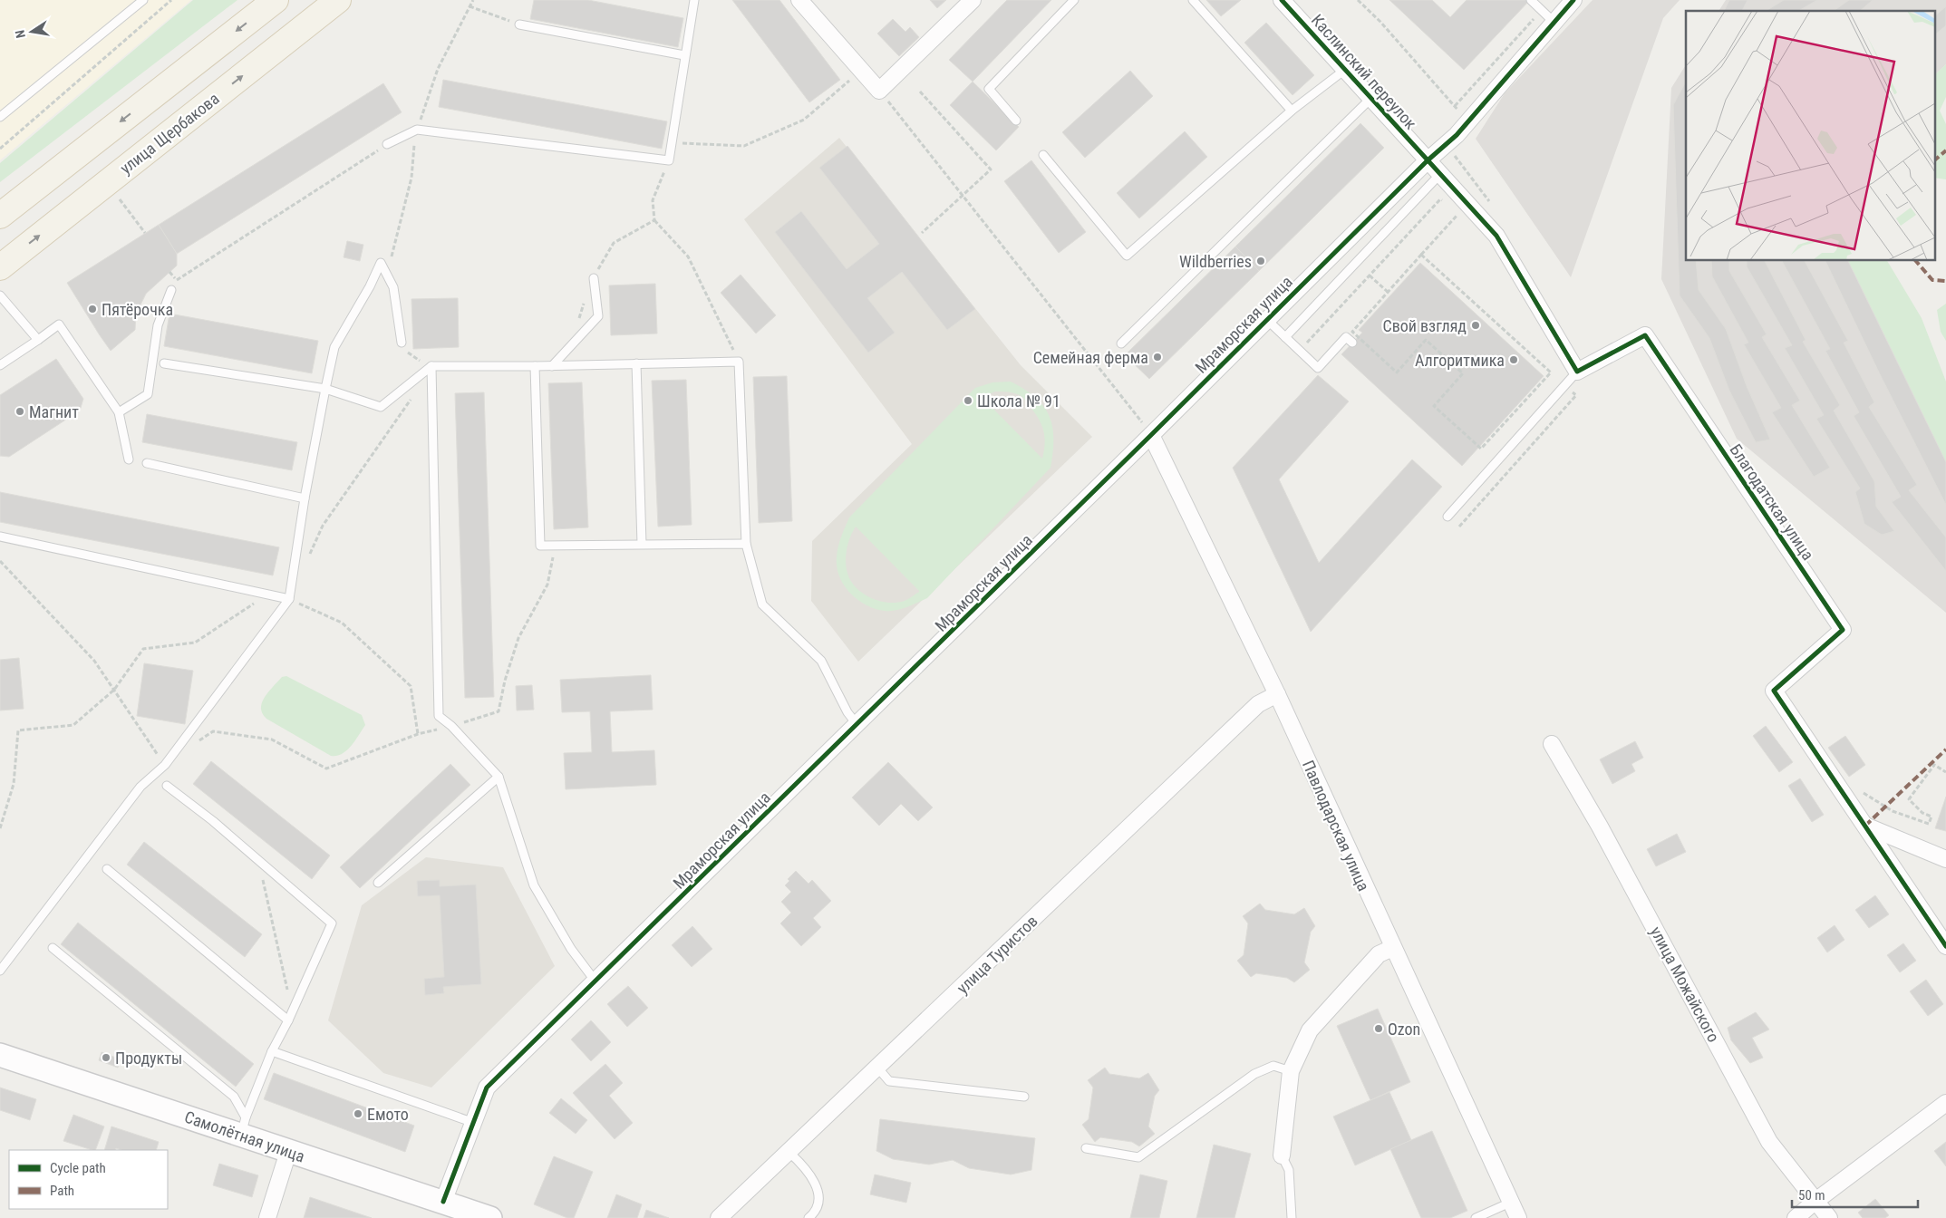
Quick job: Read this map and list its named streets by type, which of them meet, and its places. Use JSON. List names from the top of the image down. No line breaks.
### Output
{"streets":{"main road":["улица Щербакова","Самолётная улица"],"street":["Каслинский переулок","Мраморская улица","Благодатская улица","Павлодарская улица","улица Туристов","улица Можайского"]},"crossings":[["Каслинский переулок","Мраморская улица"],["Мраморская улица","Павлодарская улица"],["Мраморская улица","Самолётная улица"],["Павлодарская улица","улица Туристов"]],"places":["Wildberries","Пятёрочка","Свой взгляд","Семейная ферма","Алгоритмика","Школа № 91","Магнит","Ozon","Продукты","Емото"],"legend":["Cycle path","Path"],"scale_bar":"50 m","north":"left"}
